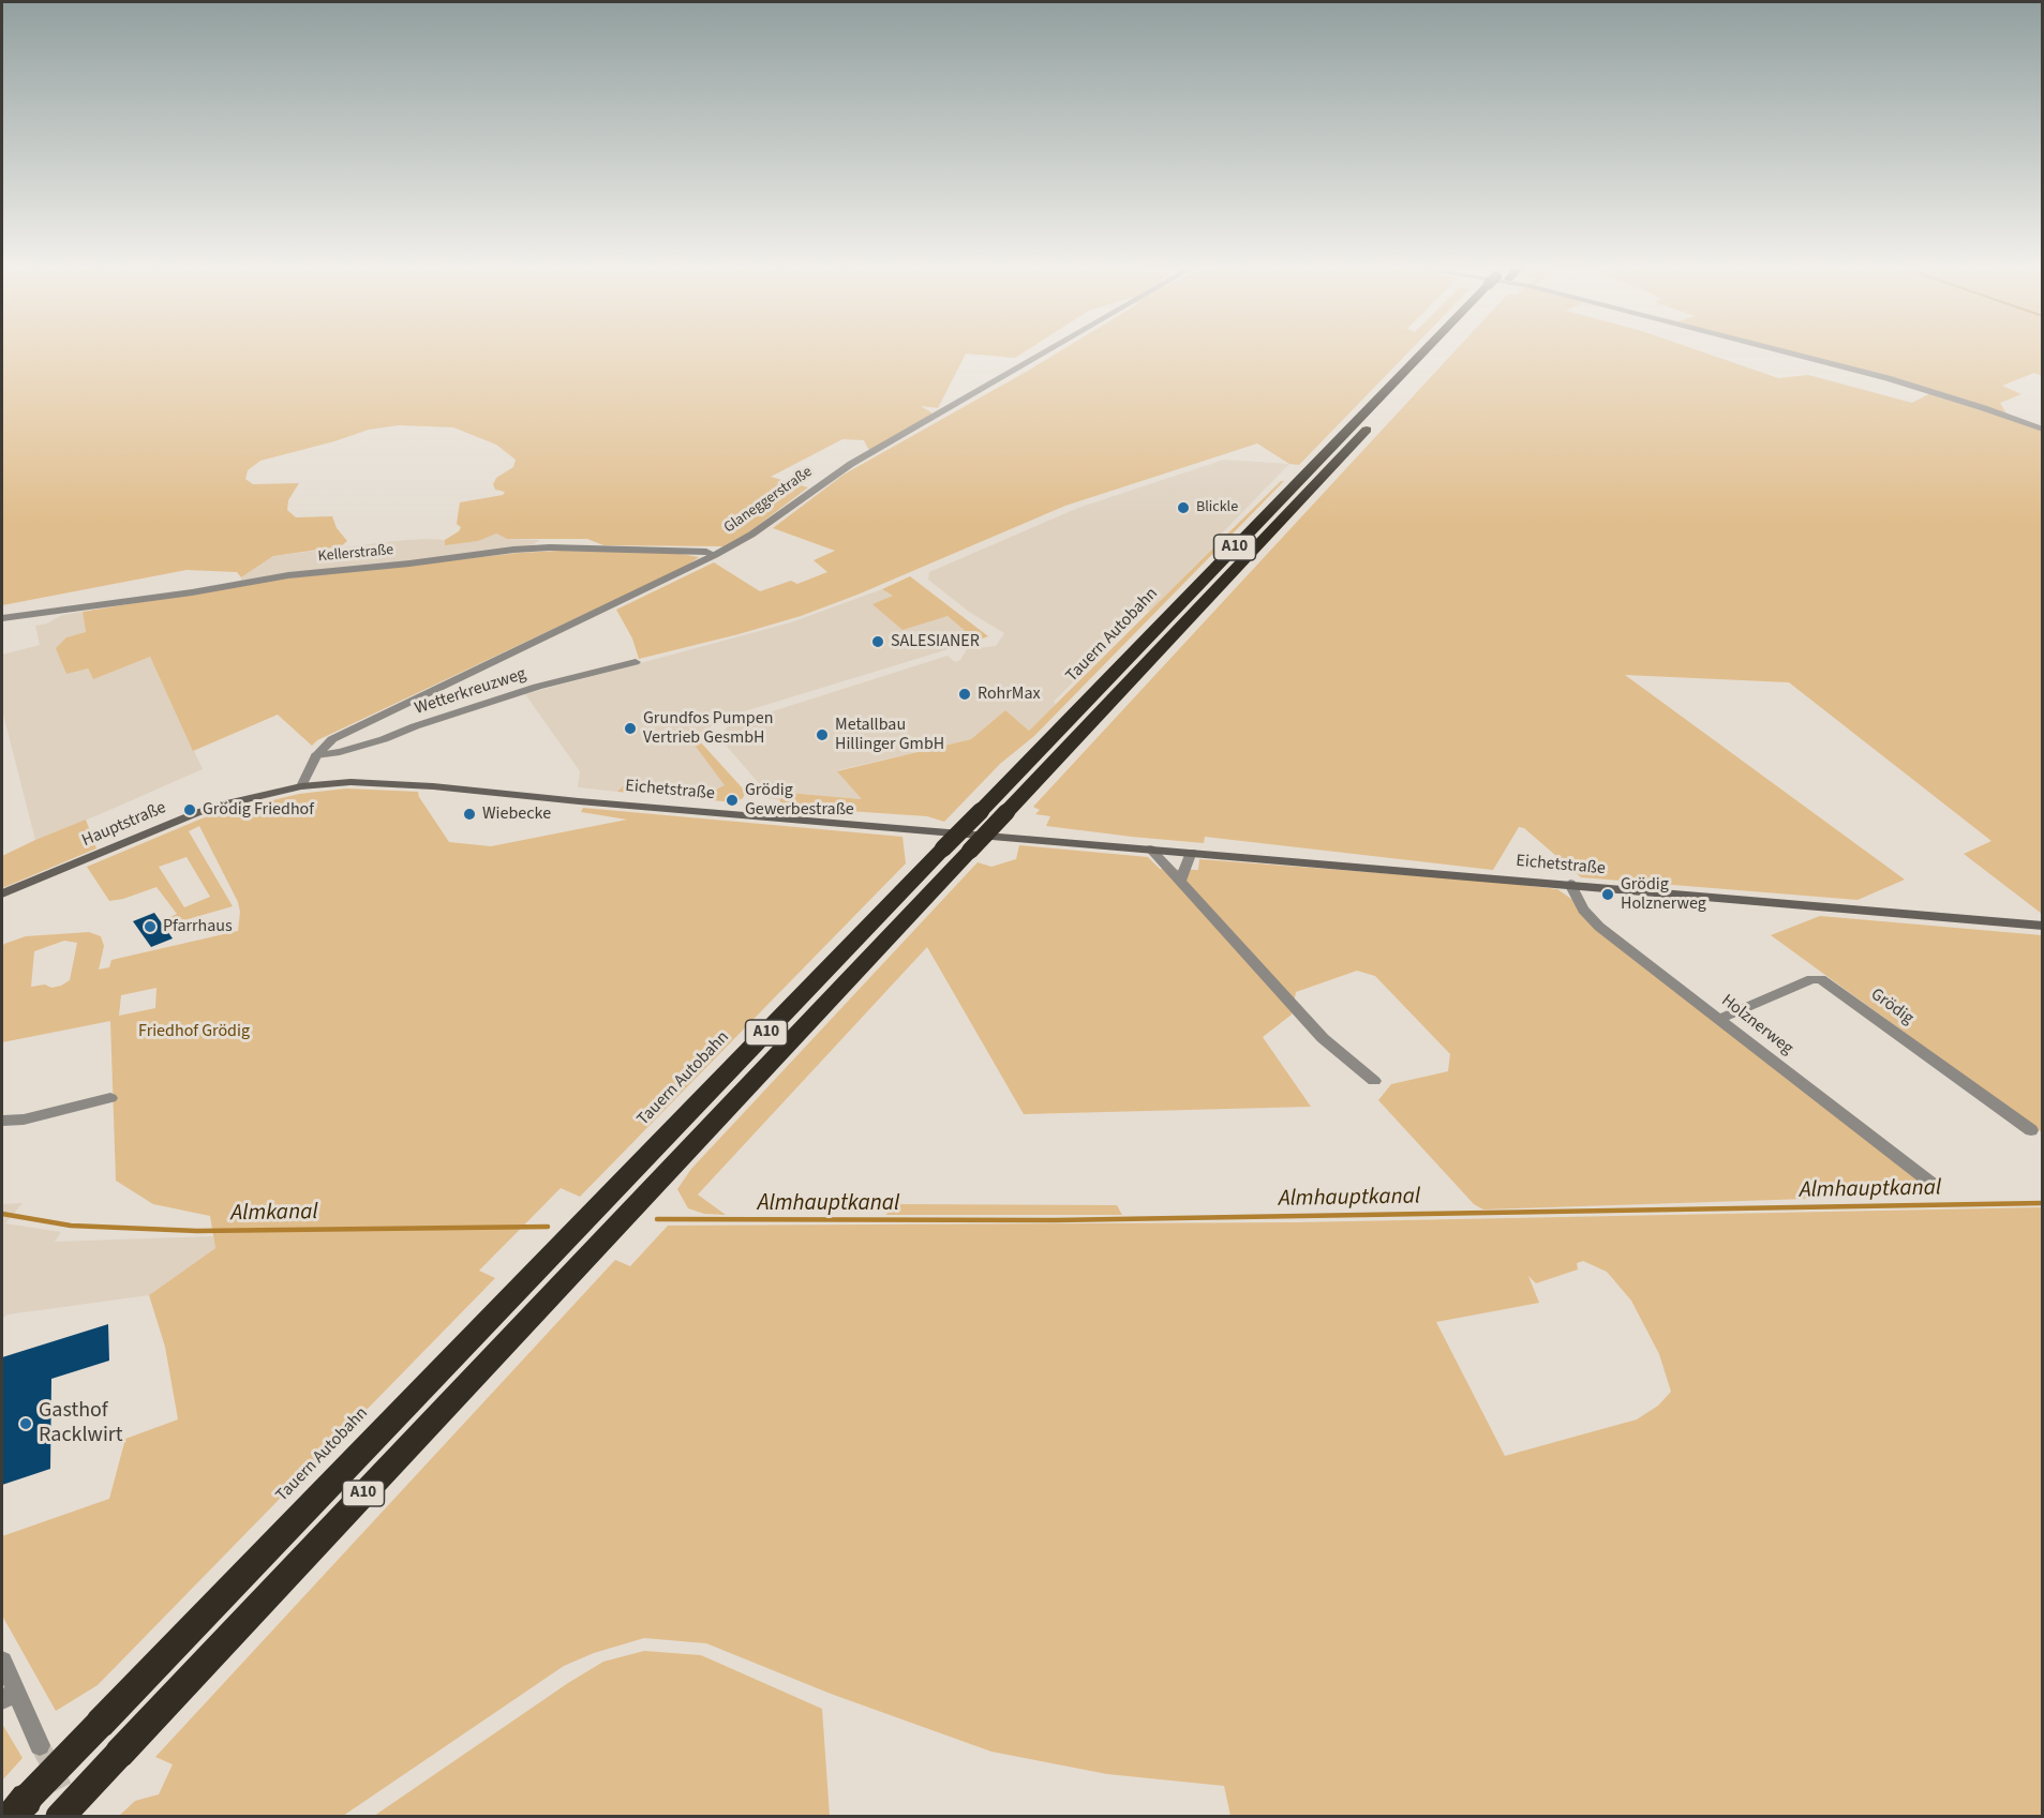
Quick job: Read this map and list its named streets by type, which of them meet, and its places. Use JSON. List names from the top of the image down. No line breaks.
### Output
{"streets":{"highway":["A10","Tauern Autobahn"],"main road":["Eichetstraße","Hauptstraße"],"street":["Glaneggerstraße","Kellerstraße","Wetterkreuzweg","Grödig","Holznerweg"]},"crossings":[["Glaneggerstraße","Kellerstraße"],["Glaneggerstraße","Wetterkreuzweg"],["Glaneggerstraße","Eichetstraße"],["Glaneggerstraße","Hauptstraße"],["Eichetstraße","Hauptstraße"],["Eichetstraße","Holznerweg"],["Grödig","Holznerweg"]],"water":["Almhauptkanal","Almkanal"],"parks":["Friedhof Grödig"],"places":["Blickle","SALESIANER","RohrMax","Grundfos Pumpen Vertrieb GesmbH","Metallbau Hillinger GmbH","Grödig Gewerbestraße","Grödig Friedhof","Wiebecke","Grödig Holznerweg","Pfarrhaus","Gasthof Racklwirt"]}
